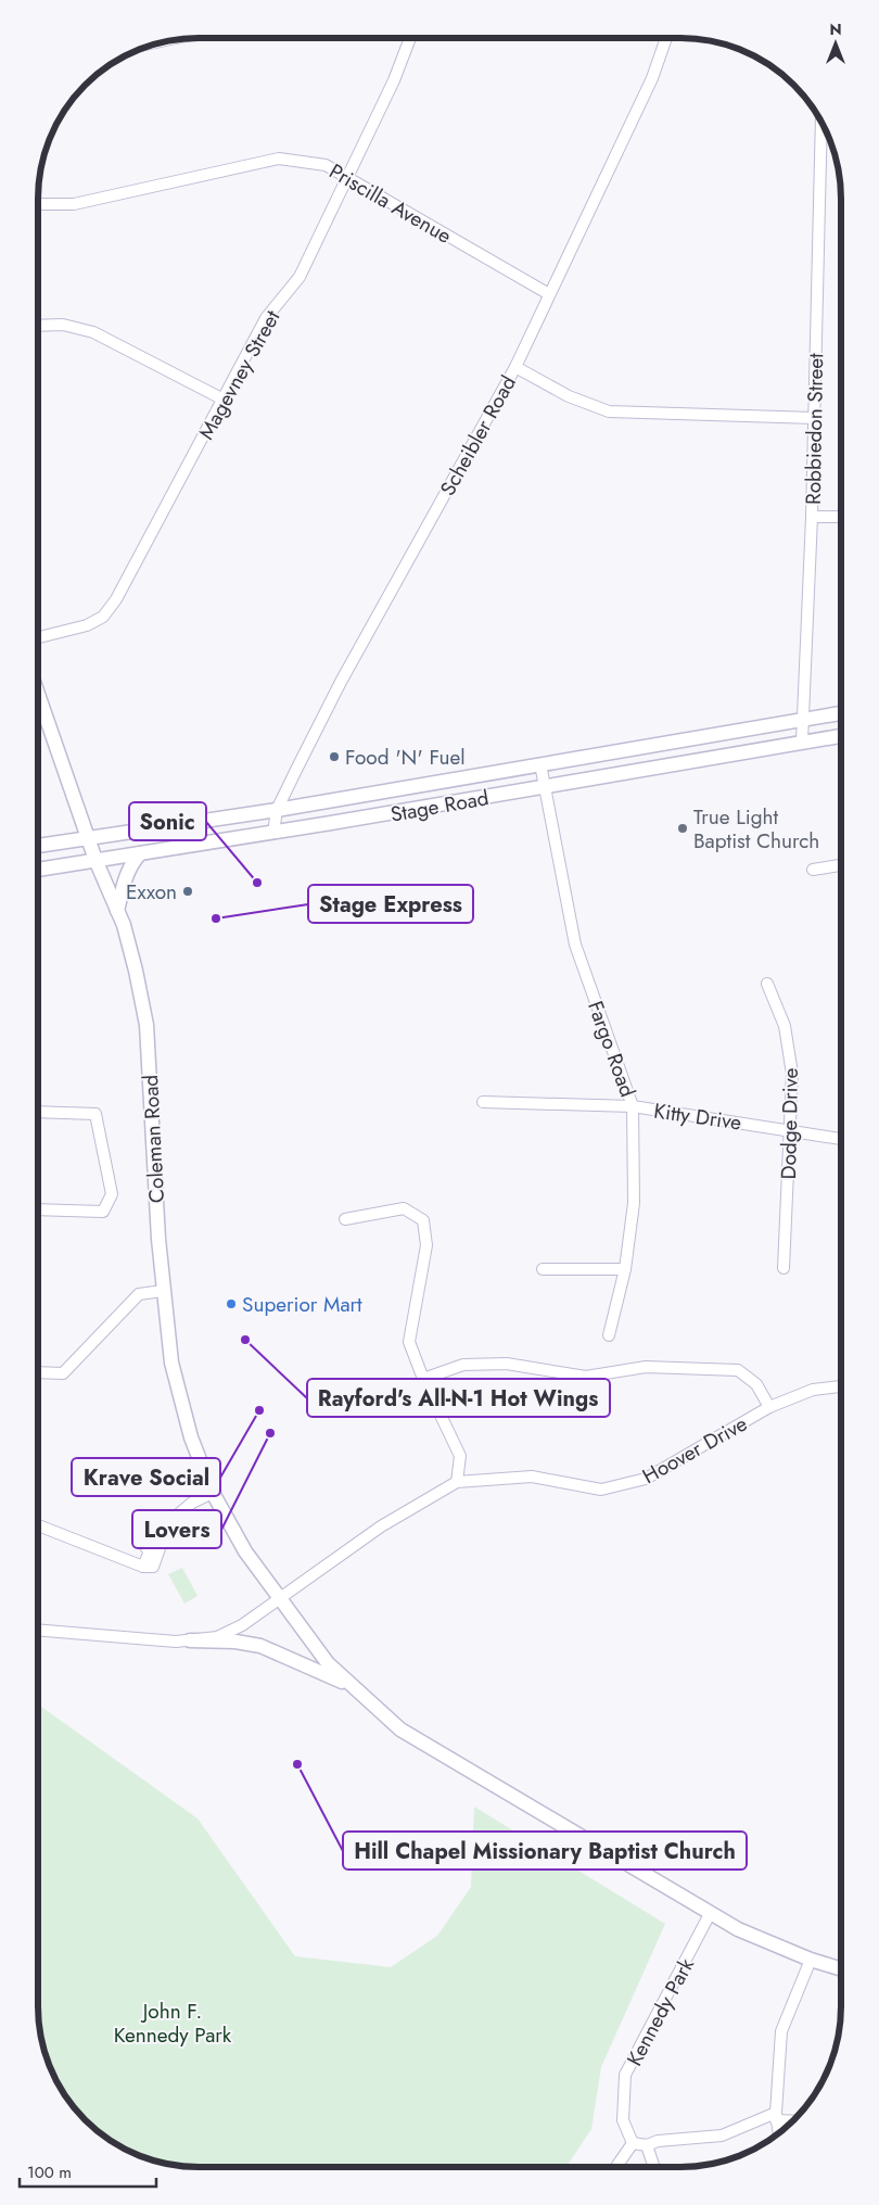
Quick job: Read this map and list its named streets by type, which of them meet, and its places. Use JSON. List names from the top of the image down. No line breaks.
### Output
{"streets":{"main road":["Stage Road","Coleman Road"],"street":["Priscilla Avenue","Magevney Street","Robbiedon Street","Scheibler Road","Fargo Road","Kitty Drive","Dodge Drive","Hoover Drive","Kennedy Park"]},"crossings":[["Priscilla Avenue","Magevney Street"],["Priscilla Avenue","Scheibler Road"],["Robbiedon Street","Stage Road"],["Scheibler Road","Stage Road"],["Stage Road","Fargo Road"],["Stage Road","Coleman Road"],["Fargo Road","Kitty Drive"],["Kitty Drive","Dodge Drive"],["Coleman Road","Hoover Drive"],["Coleman Road","Kennedy Park"]],"parks":["John F. Kennedy Park"],"places":["Food 'N' Fuel","True Light Baptist Church","Sonic","Exxon","Stage Express","Superior Mart","Rayford's All-N-1 Hot Wings","Krave Social","Lovers","Hill Chapel Missionary Baptist Church"],"scale_bar":"100 m","north":"top"}
